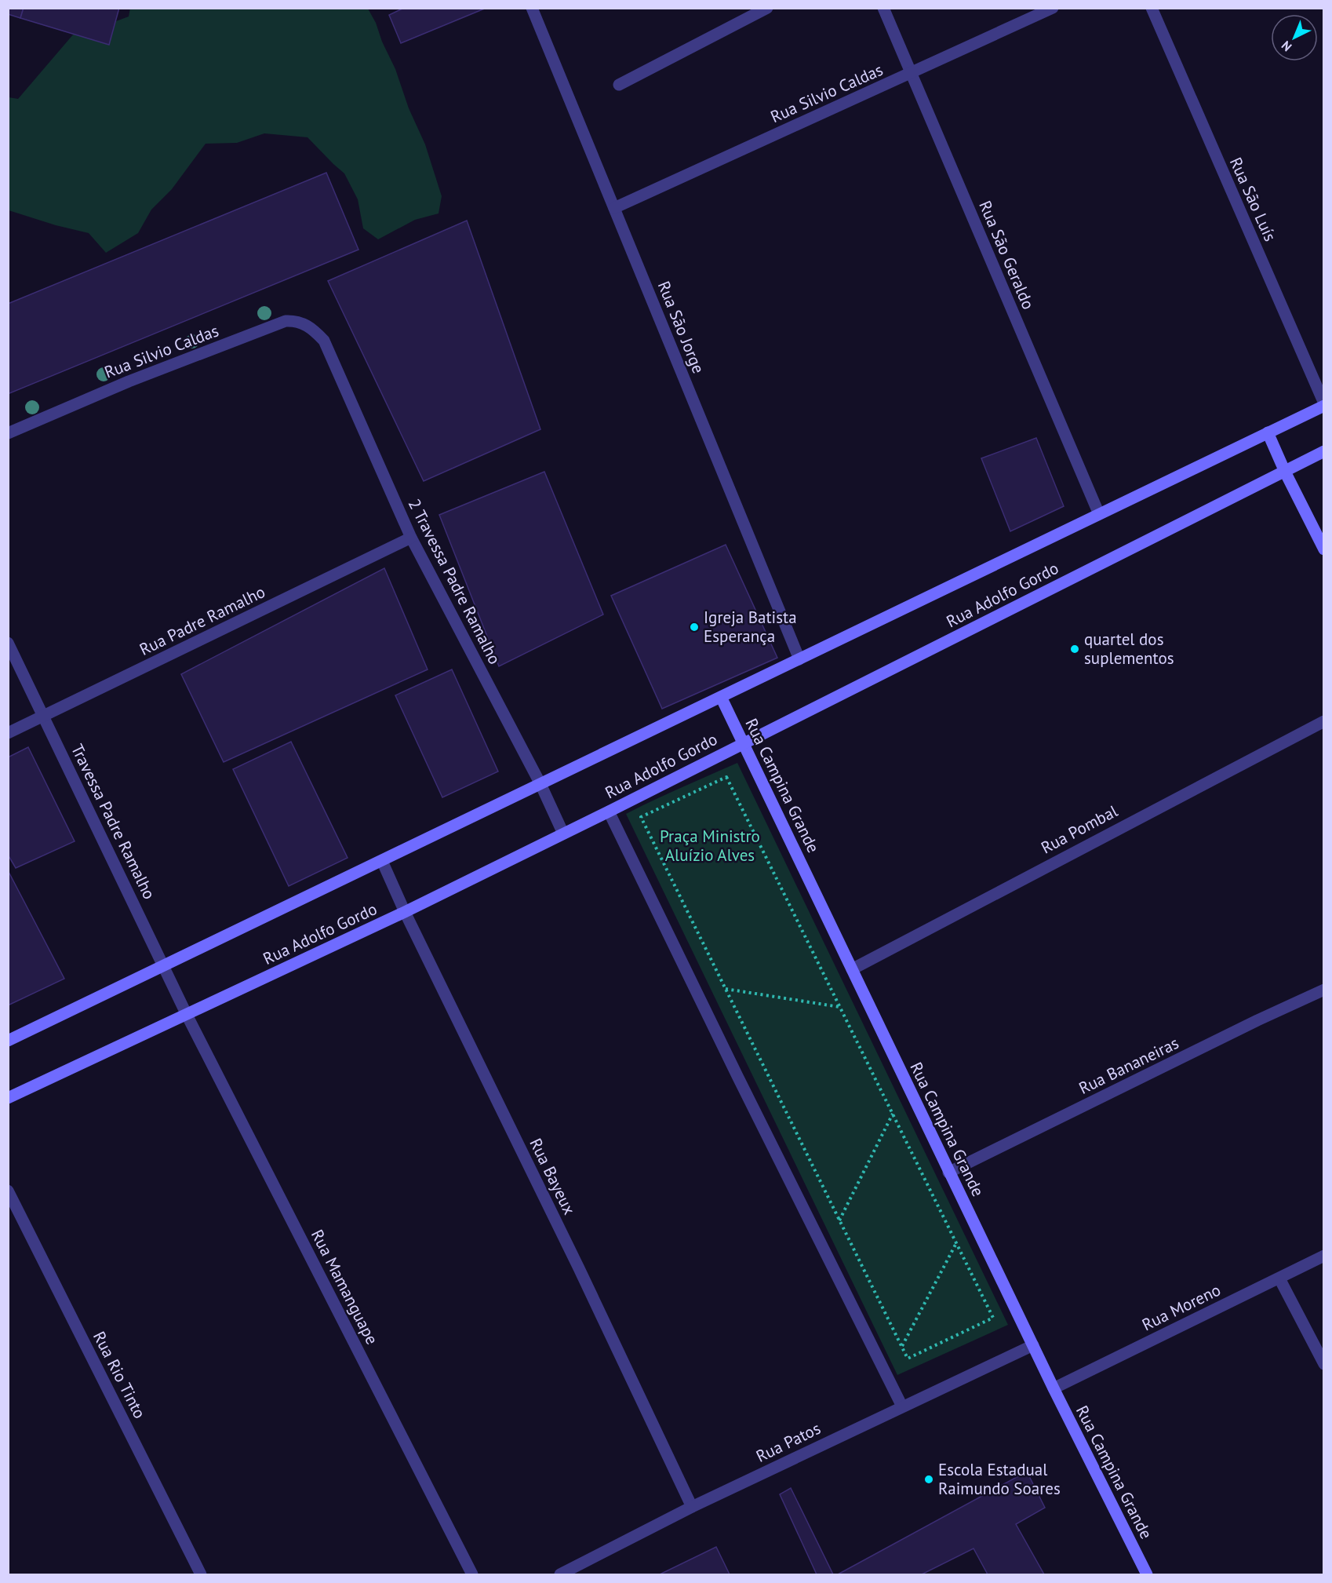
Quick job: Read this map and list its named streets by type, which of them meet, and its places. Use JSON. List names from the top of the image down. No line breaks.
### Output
{"streets":{"main road":["Rua Adolfo Gordo","Rua Campina Grande"],"street":["Rua Silvio Caldas","Rua São Luís","Rua São Geraldo","Rua São Jorge","2 Travessa Padre Ramalho","Rua Padre Ramalho","Travessa Padre Ramalho","Rua Pombal","Rua Bananeiras","Rua Bayeux","Rua Mamanguape","Rua Moreno","Rua Rio Tinto","Rua Patos"]},"crossings":[["Rua Silvio Caldas","Rua São Geraldo"],["Rua Silvio Caldas","Rua São Jorge"],["Rua Silvio Caldas","2 Travessa Padre Ramalho"],["Rua São Luís","Rua Adolfo Gordo"],["Rua São Geraldo","Rua Adolfo Gordo"],["Rua São Jorge","Rua Adolfo Gordo"],["2 Travessa Padre Ramalho","Rua Adolfo Gordo"],["2 Travessa Padre Ramalho","Rua Padre Ramalho"],["Rua Adolfo Gordo","Rua Campina Grande"],["Rua Adolfo Gordo","Travessa Padre Ramalho"],["Rua Adolfo Gordo","Rua Bayeux"],["Rua Adolfo Gordo","Rua Mamanguape"],["Rua Padre Ramalho","Travessa Padre Ramalho"],["Rua Campina Grande","Rua Pombal"],["Rua Campina Grande","Rua Bananeiras"],["Rua Campina Grande","Rua Moreno"],["Rua Campina Grande","Rua Patos"],["Travessa Padre Ramalho","Rua Mamanguape"],["Rua Bayeux","Rua Patos"]],"parks":["Praça Ministro Aluízio Alves"],"places":["Igreja Batista Esperança","quartel dos suplementos","Escola Estadual Raimundo Soares"],"north":"bottom left"}
